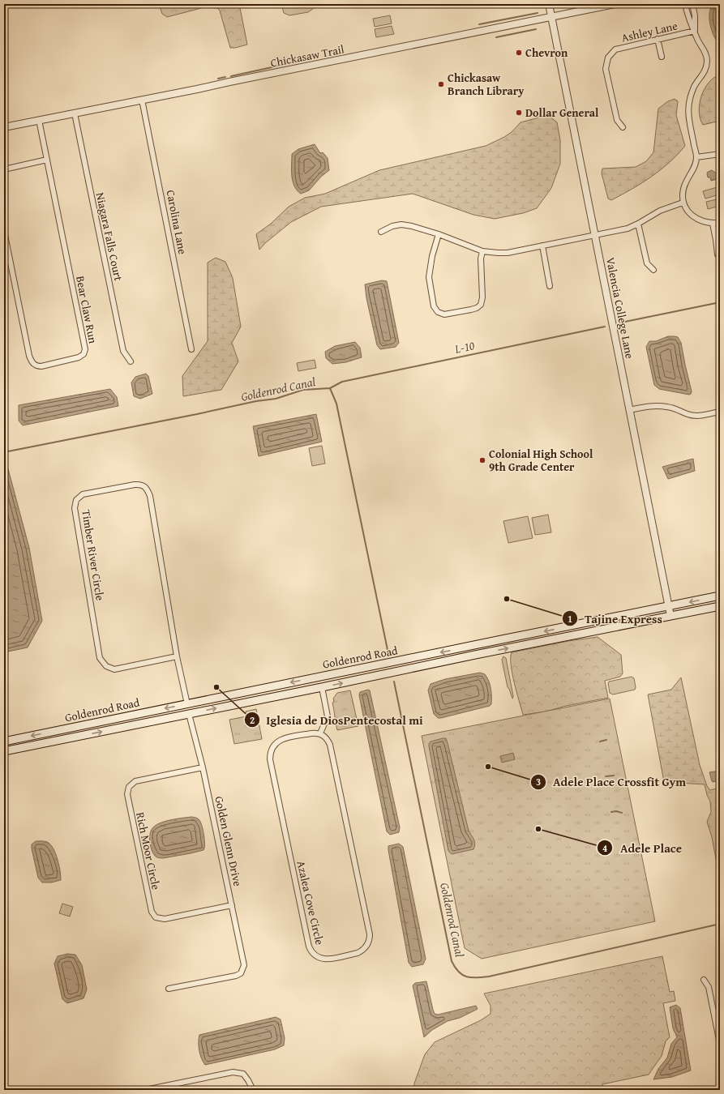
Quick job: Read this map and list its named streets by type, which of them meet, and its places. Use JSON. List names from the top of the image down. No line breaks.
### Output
{"streets":{"main road":["Goldenrod Road"],"street":["Ashley Lane","Chickasaw Trail","Carolina Lane","Niagara Falls Court","Valencia College Lane","Bear Claw Run","Timber River Circle","Golden Glenn Drive","Rich Moor Circle","Azalea Cove Circle"]},"crossings":[["Chickasaw Trail","Carolina Lane"],["Chickasaw Trail","Niagara Falls Court"],["Chickasaw Trail","Valencia College Lane"],["Chickasaw Trail","Bear Claw Run"],["Valencia College Lane","Goldenrod Road"],["Timber River Circle","Goldenrod Road"],["Goldenrod Road","Golden Glenn Drive"],["Golden Glenn Drive","Rich Moor Circle"]],"water":["L-10","Goldenrod Canal"],"places":["Chevron","Chickasaw Branch Library","Dollar General","Colonial High School 9th Grade Center","Tajine Express","Iglesia de DiosPentecostal mi","Adele Place Crossfit Gym","Adele Place"]}
